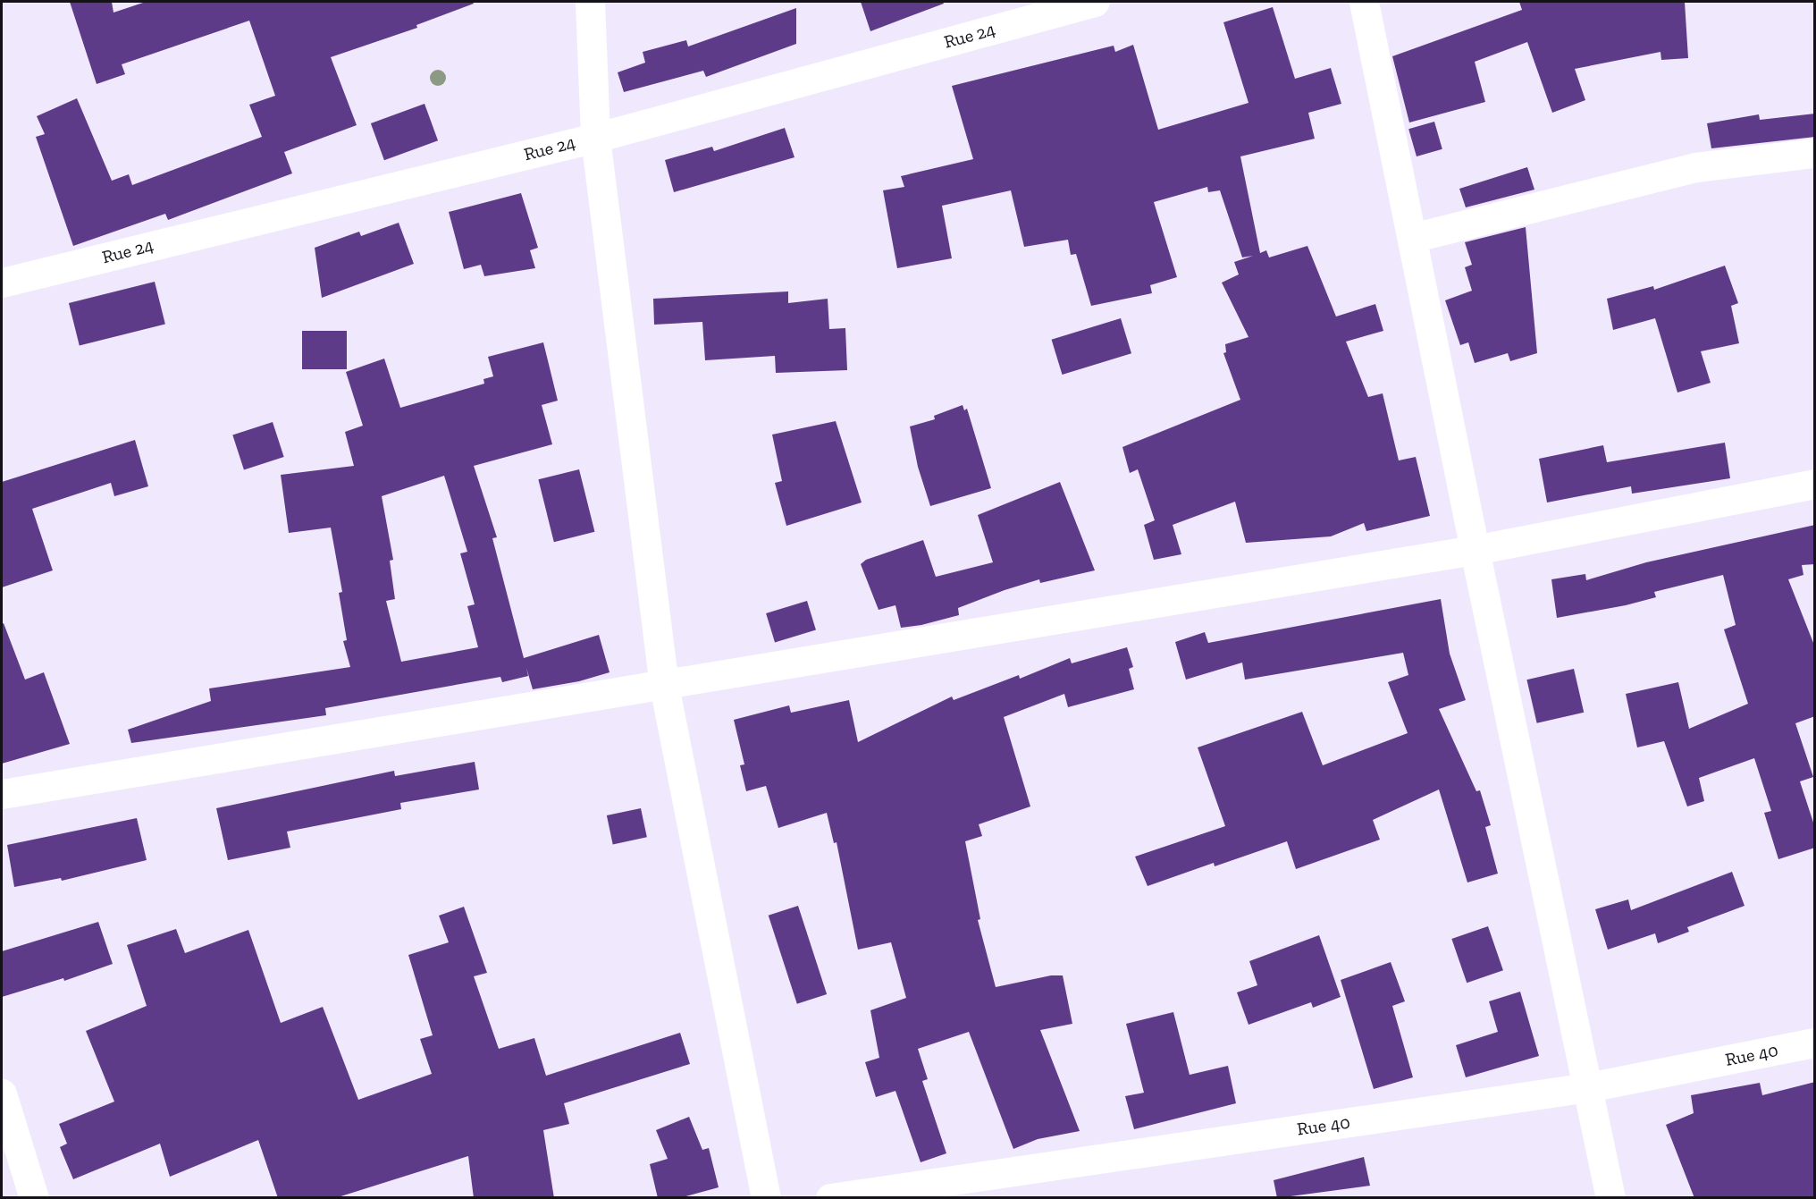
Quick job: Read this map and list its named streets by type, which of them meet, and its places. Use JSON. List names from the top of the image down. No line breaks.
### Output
{"streets":{"street":["Rue 24","Rue 40"]}}
